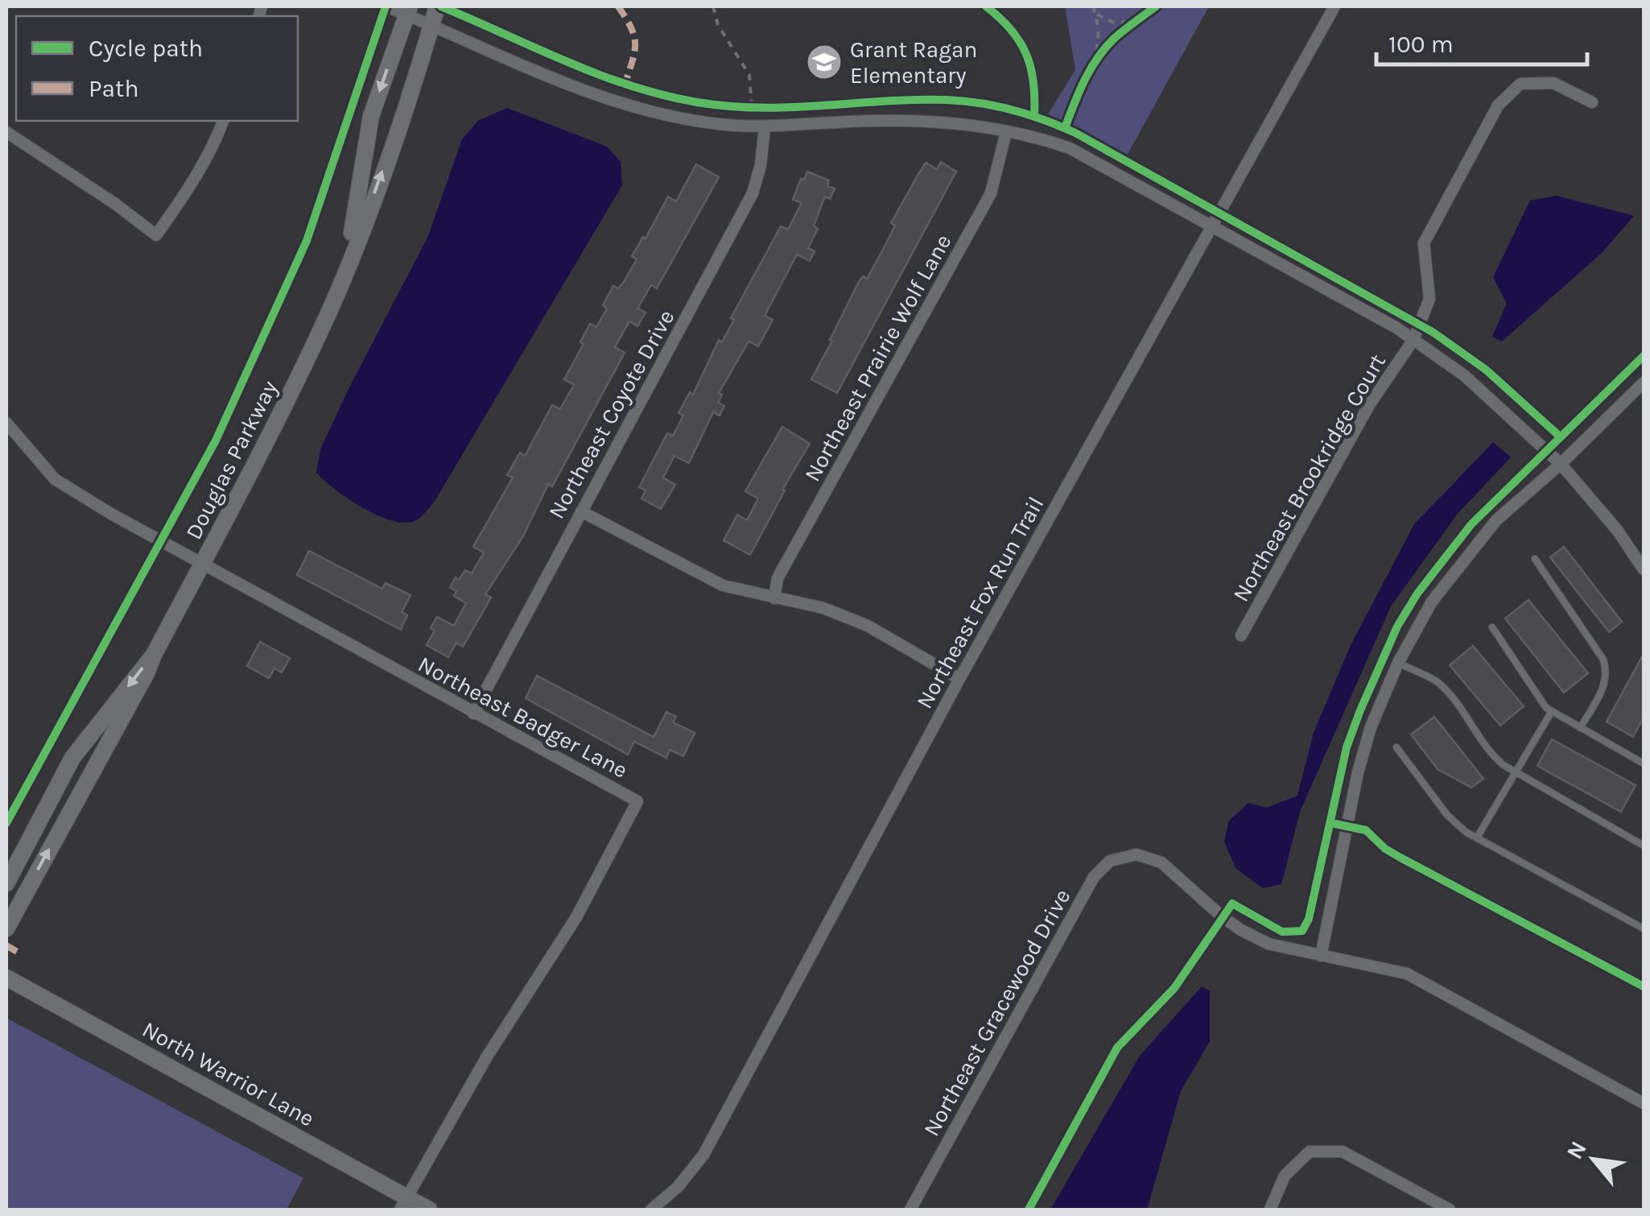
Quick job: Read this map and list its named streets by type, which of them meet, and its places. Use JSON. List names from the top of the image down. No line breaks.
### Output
{"streets":{"street":["Northeast Prairie Wolf Lane","Northeast Coyote Drive","Douglas Parkway","Northeast Brookridge Court","Northeast Fox Run Trail","Northeast Badger Lane","Northeast Gracewood Drive","North Warrior Lane"]},"crossings":[["Northeast Coyote Drive","Northeast Badger Lane"],["Douglas Parkway","Northeast Badger Lane"],["Northeast Badger Lane","North Warrior Lane"]],"places":{"school or university":["Grant Ragan Elementary"]},"legend":["Cycle path","Path"],"scale_bar":"100 m","north":"top left"}
